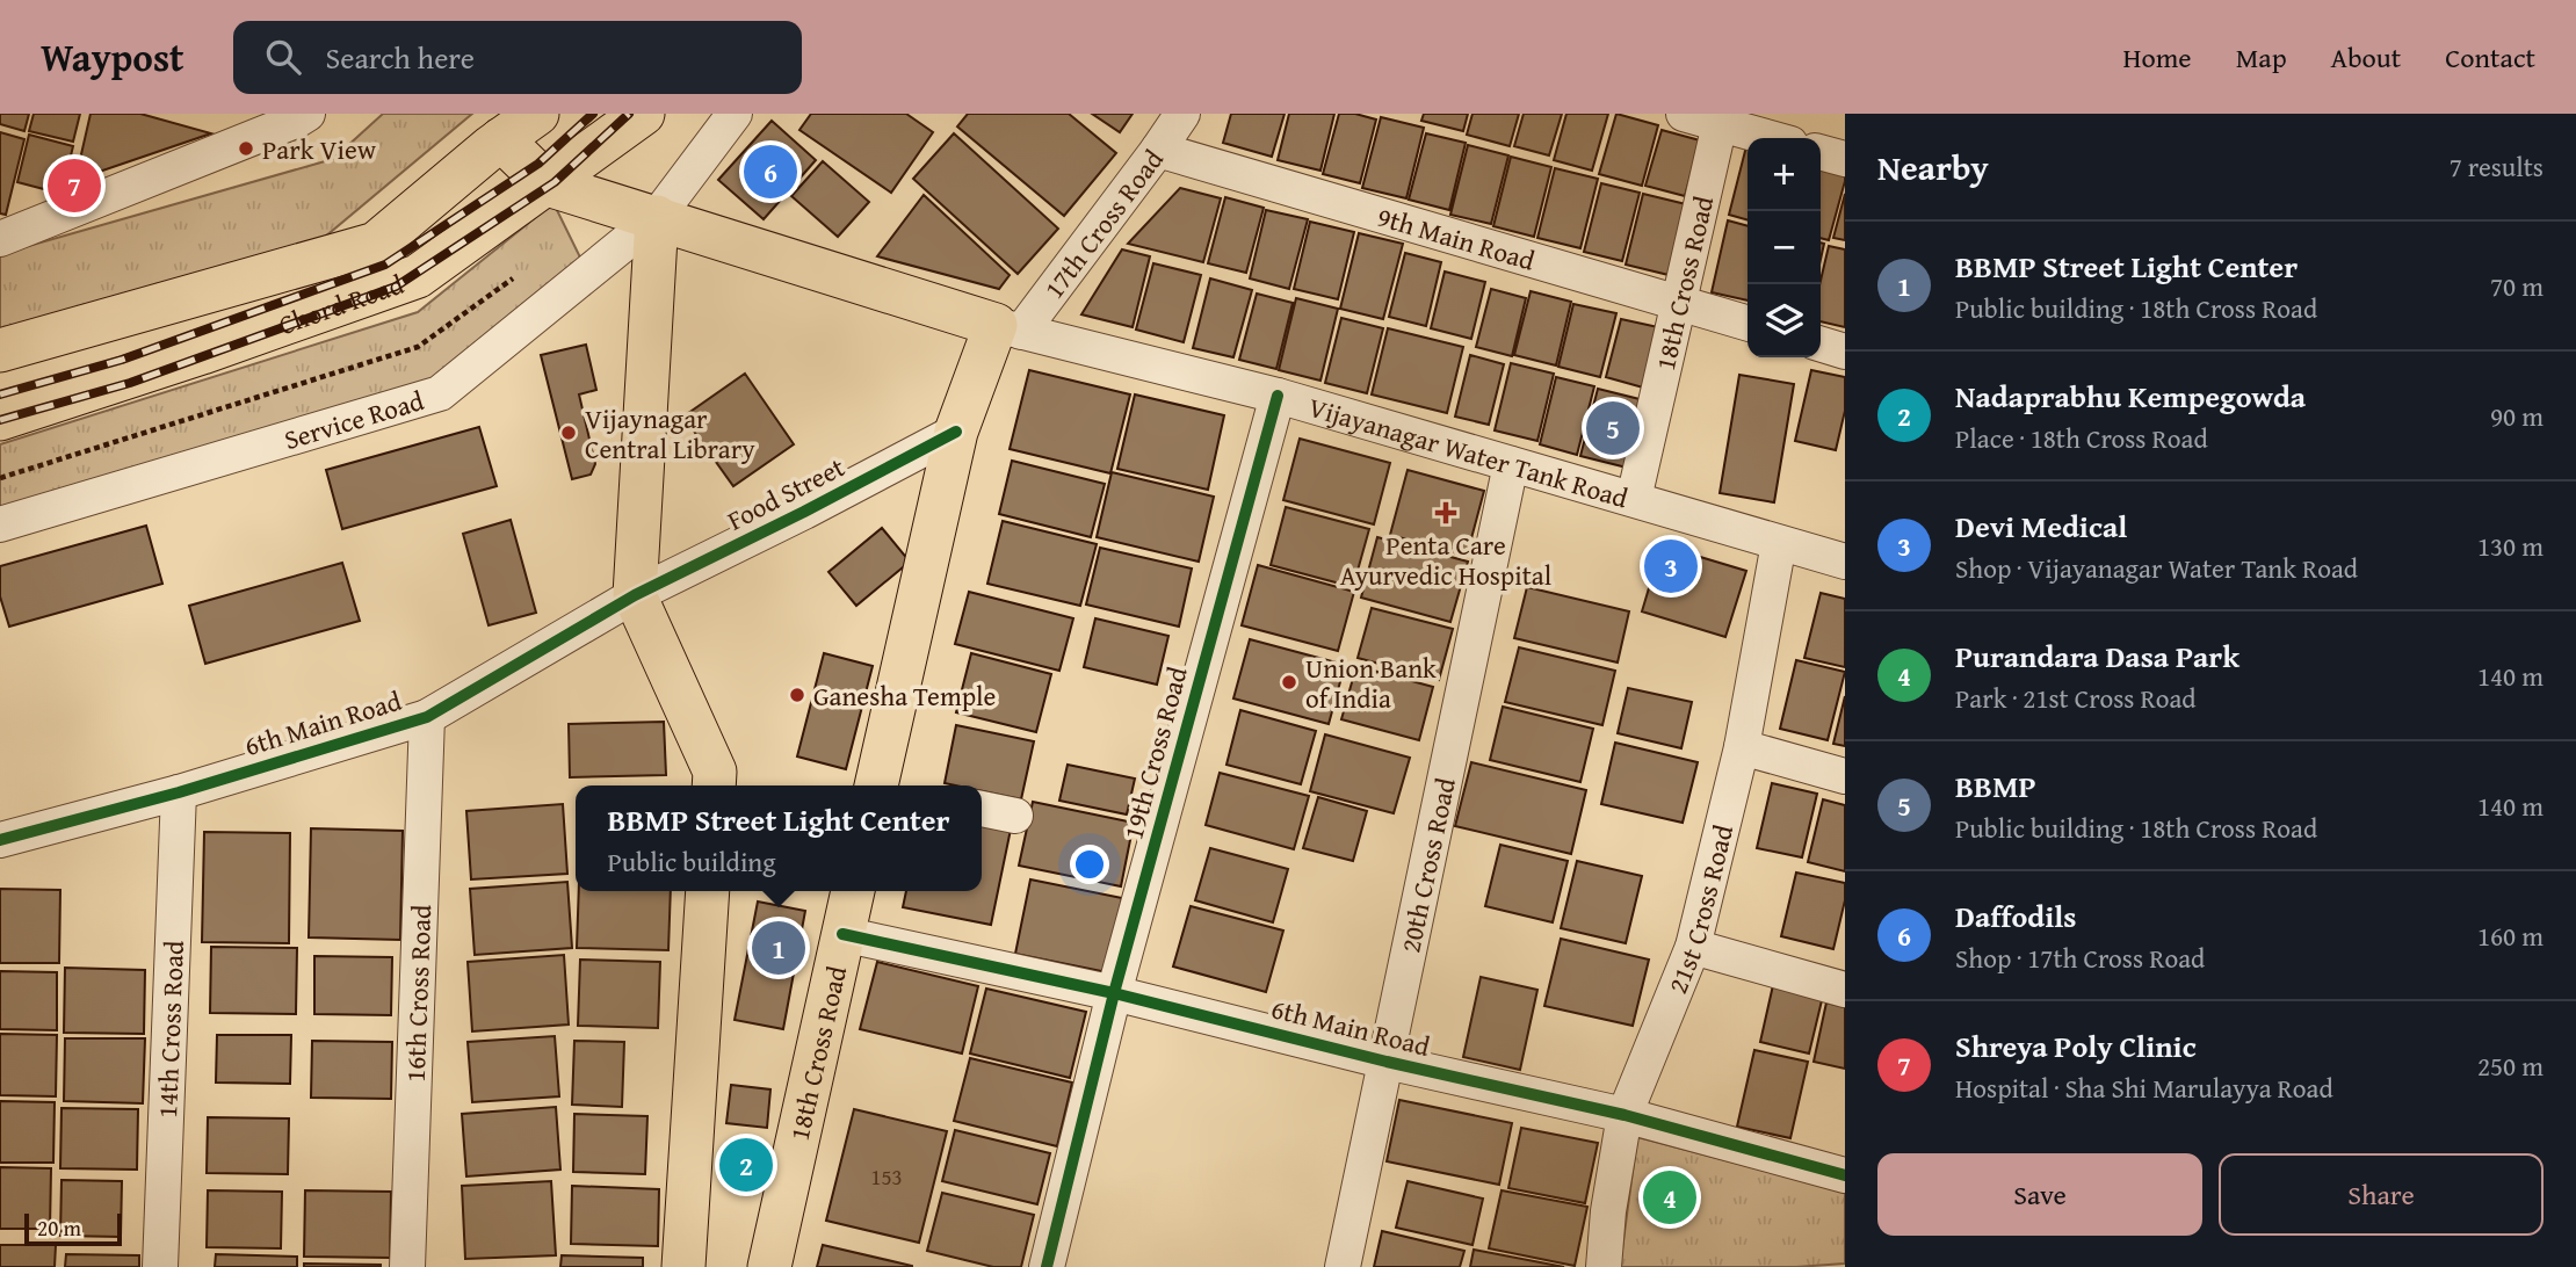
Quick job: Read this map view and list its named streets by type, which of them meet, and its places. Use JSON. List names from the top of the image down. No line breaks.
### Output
{"streets":{"main road":["18th Cross Road","Chord Road"],"street":["17th Cross Road","9th Main Road","Service Road","Vijayanagar Water Tank Road","Food Street","6th Main Road","19th Cross Road","20th Cross Road","21st Cross Road","16th Cross Road","14th Cross Road"]},"crossings":[["17th Cross Road","9th Main Road"],["17th Cross Road","Vijayanagar Water Tank Road"],["9th Main Road","18th Cross Road"],["18th Cross Road","Vijayanagar Water Tank Road"],["18th Cross Road","6th Main Road"],["Vijayanagar Water Tank Road","19th Cross Road"],["Vijayanagar Water Tank Road","20th Cross Road"],["Vijayanagar Water Tank Road","21st Cross Road"],["Food Street","6th Main Road"],["6th Main Road","19th Cross Road"],["6th Main Road","20th Cross Road"],["6th Main Road","21st Cross Road"],["6th Main Road","16th Cross Road"],["6th Main Road","14th Cross Road"]],"places":{"other":["Park View","Vijaynagar Central Library","Union Bank of India","Ganesha Temple"],"health":["Penta Care Ayurvedic Hospital"]},"house_numbers":["153"],"scale_bar":"20 m","page":{"header":"Waypost","search":"Search here","nav":["Home","Map","About","Contact"],"heading":["Nearby","7 results"],"map_buttons":["+","−"],"pins":["6","7","5","3","1","2","4"],"list":[{"mark":"1","name":"BBMP Street Light Center","note":"Public building · 18th Cross Road","value":"70 m"},{"mark":"2","name":"Nadaprabhu Kempegowda","note":"Place · 18th Cross Road","value":"90 m"},{"mark":"3","name":"Devi Medical","note":"Shop · Vijayanagar Water Tank Road","value":"130 m"},{"mark":"4","name":"Purandara Dasa Park","note":"Park · 21st Cross Road","value":"140 m"},{"mark":"5","name":"BBMP","note":"Public building · 18th Cross Road","value":"140 m"},{"mark":"6","name":"Daffodils","note":"Shop · 17th Cross Road","value":"160 m"},{"mark":"7","name":"Shreya Poly Clinic","note":"Hospital · Sha Shi Marulayya Road","value":"250 m"}],"popup":["BBMP Street Light Center","Public building"],"buttons":["Save","Share"],"scale":"20 m"}}
